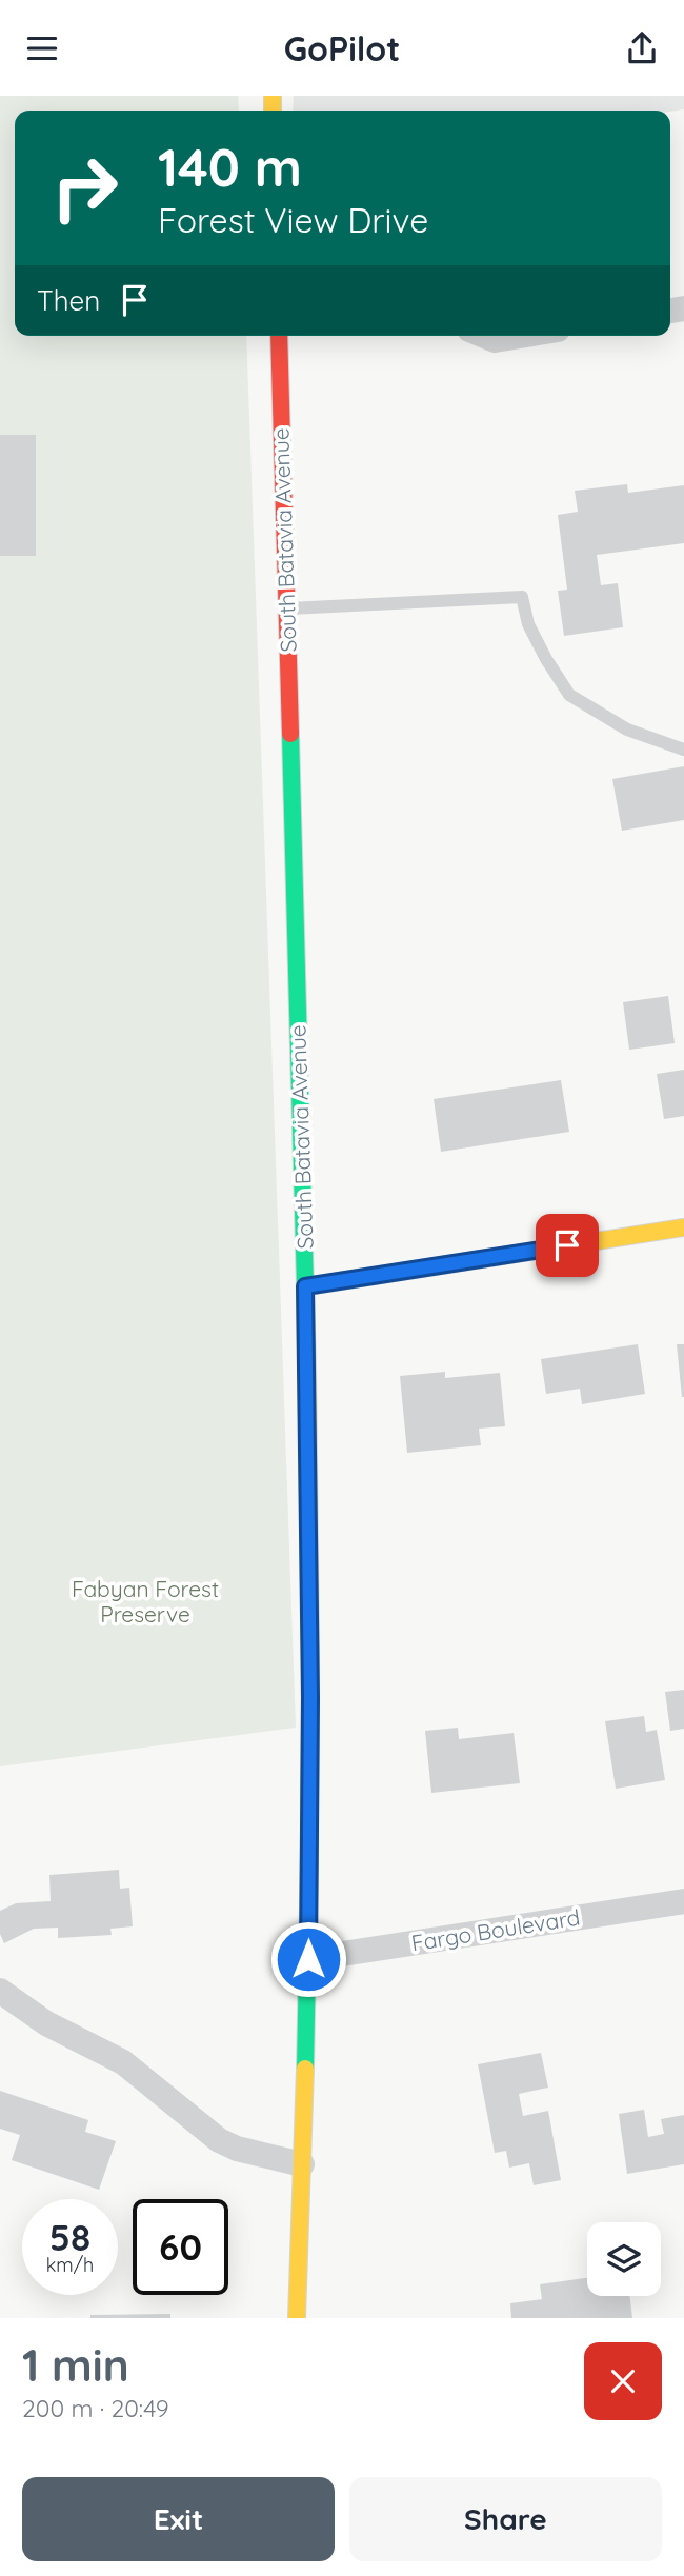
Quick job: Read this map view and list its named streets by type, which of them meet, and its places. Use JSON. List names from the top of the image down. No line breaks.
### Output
{"streets":{"main road":["South Batavia Avenue"],"street":["Fargo Boulevard"]},"crossings":[["South Batavia Avenue","Fargo Boulevard"]],"parks":["Fabyan Forest Preserve"],"page":{"header":"GoPilot","turn":["140 m","Forest View Drive"],"then":"Then","speed":"58 km/h","limit":"60","heading":["1 min","200 m · 20:49"],"buttons":["Exit","Share"]}}
